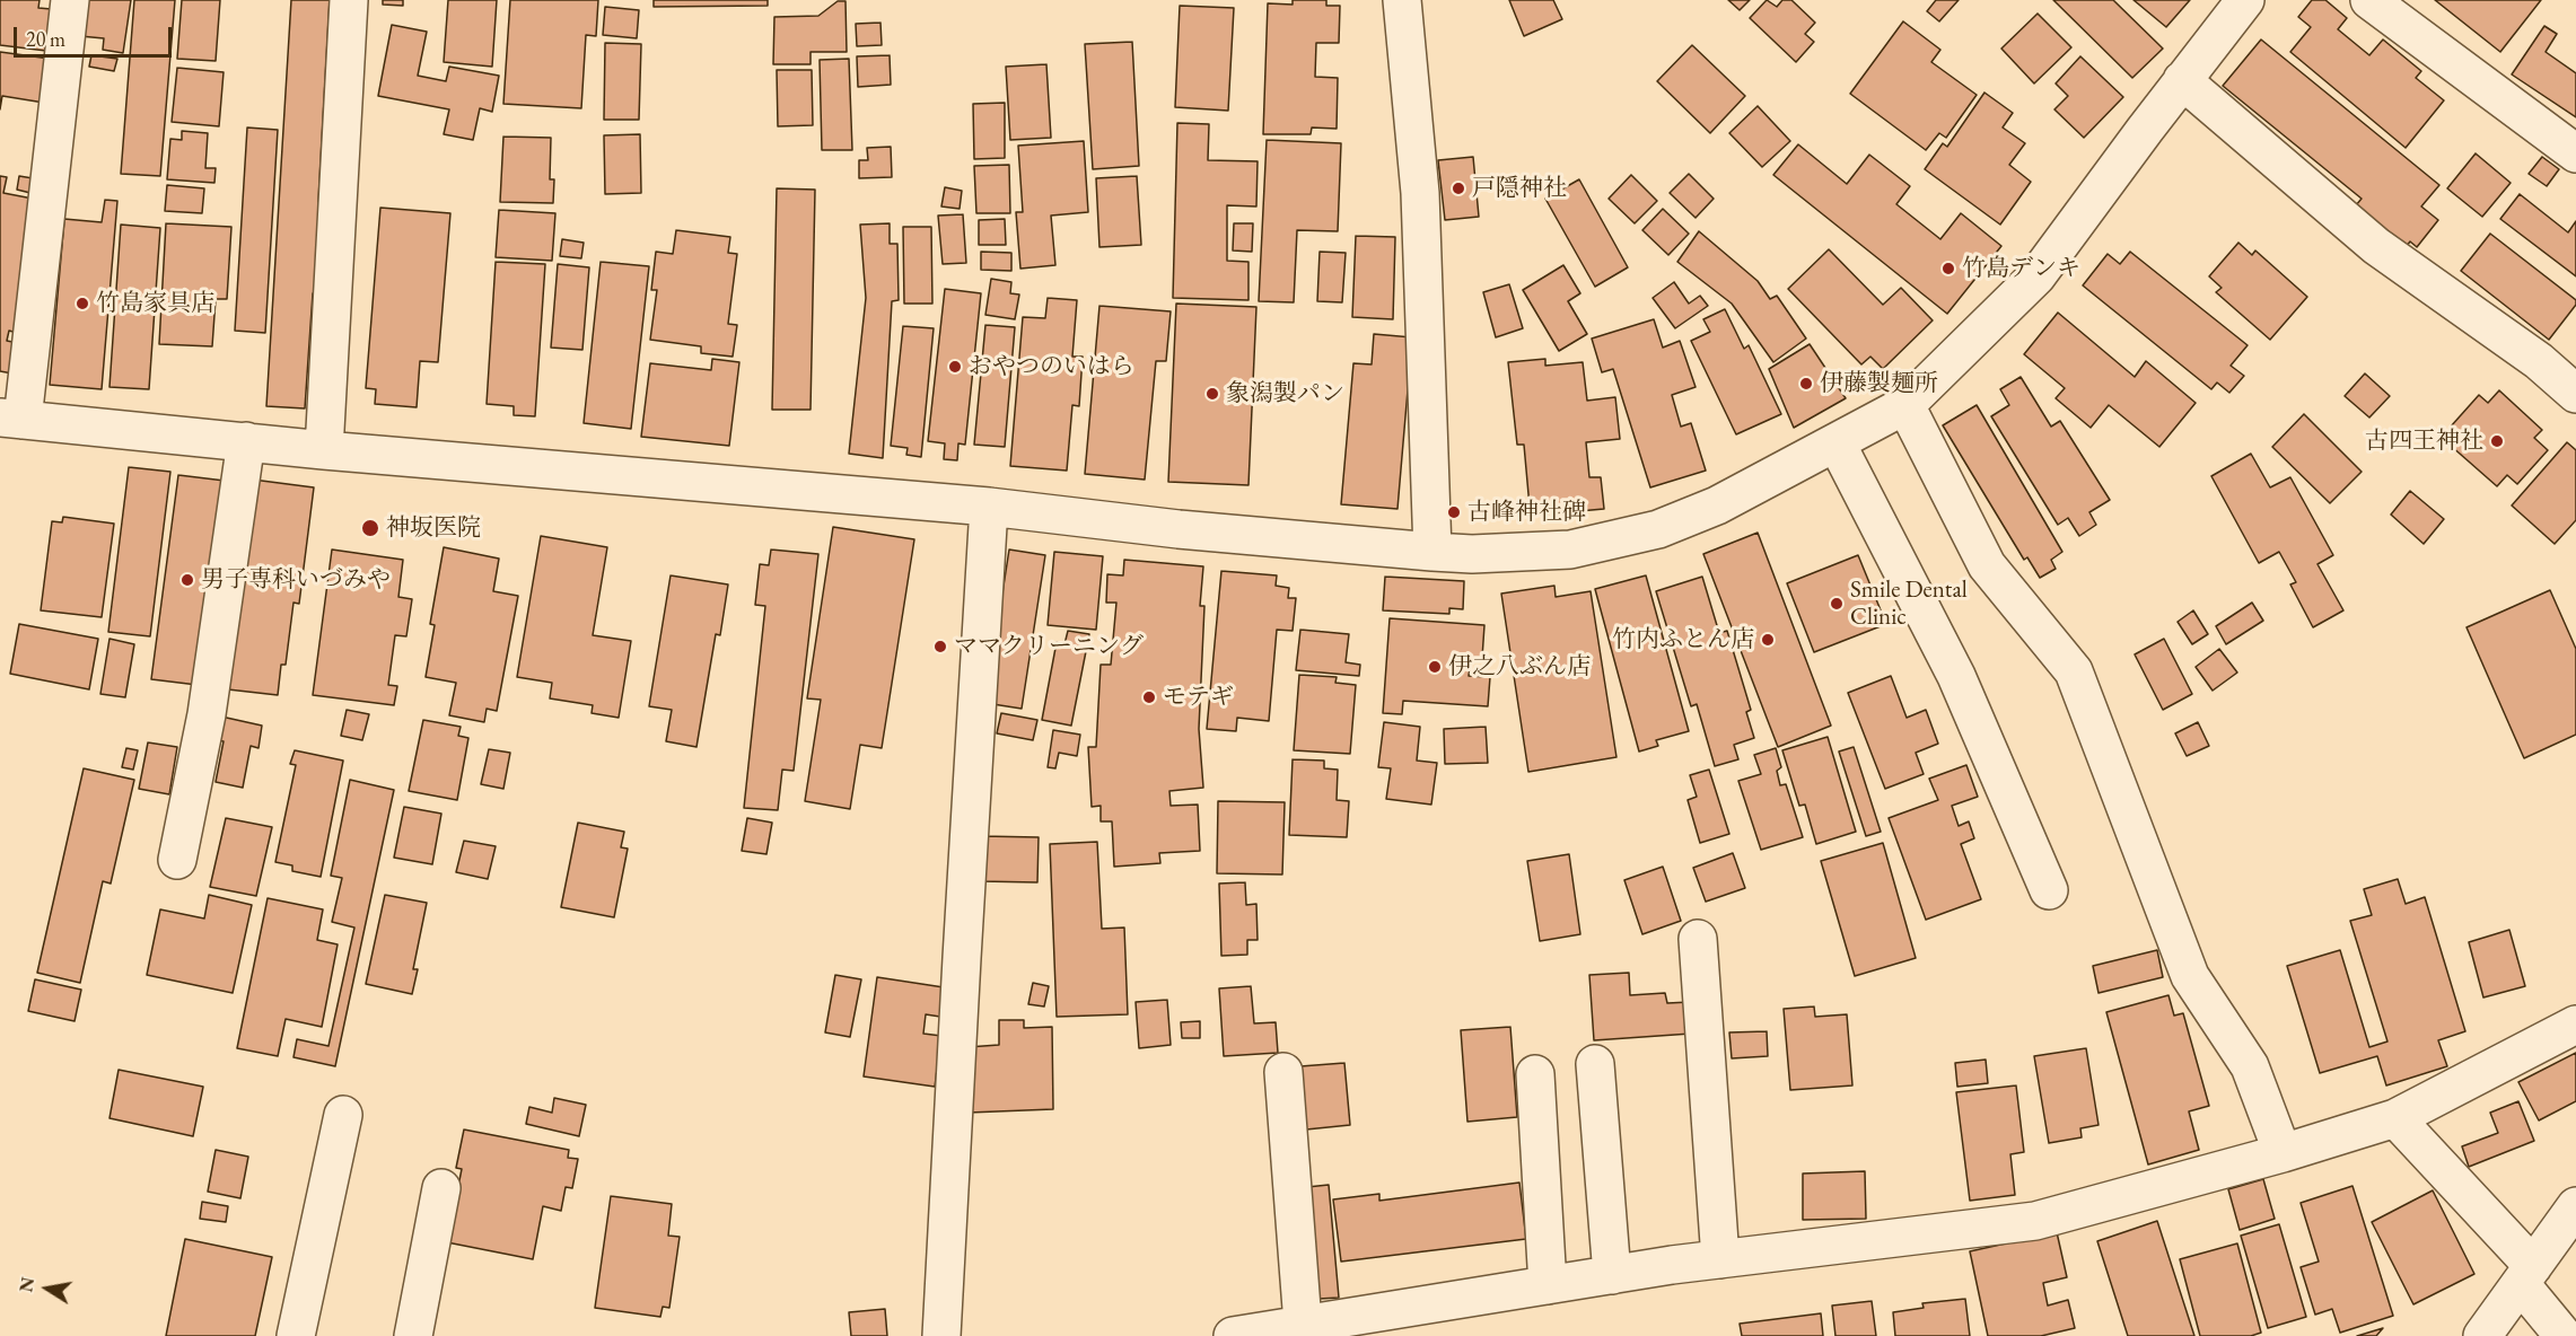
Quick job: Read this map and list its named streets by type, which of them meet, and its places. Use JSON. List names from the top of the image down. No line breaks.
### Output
{"places":["戸隠神社","竹島デンキ","竹島家具店","おやつのいはら","伊藤製麺所","象潟製パン","古四王神社","古峰神社碑","神坂医院","男子専科いづみや","Smile Dental Clinic","竹内ふとん店","ママクリーニング","伊之八ぶん店","モテギ"],"scale_bar":"20 m","north":"left"}
